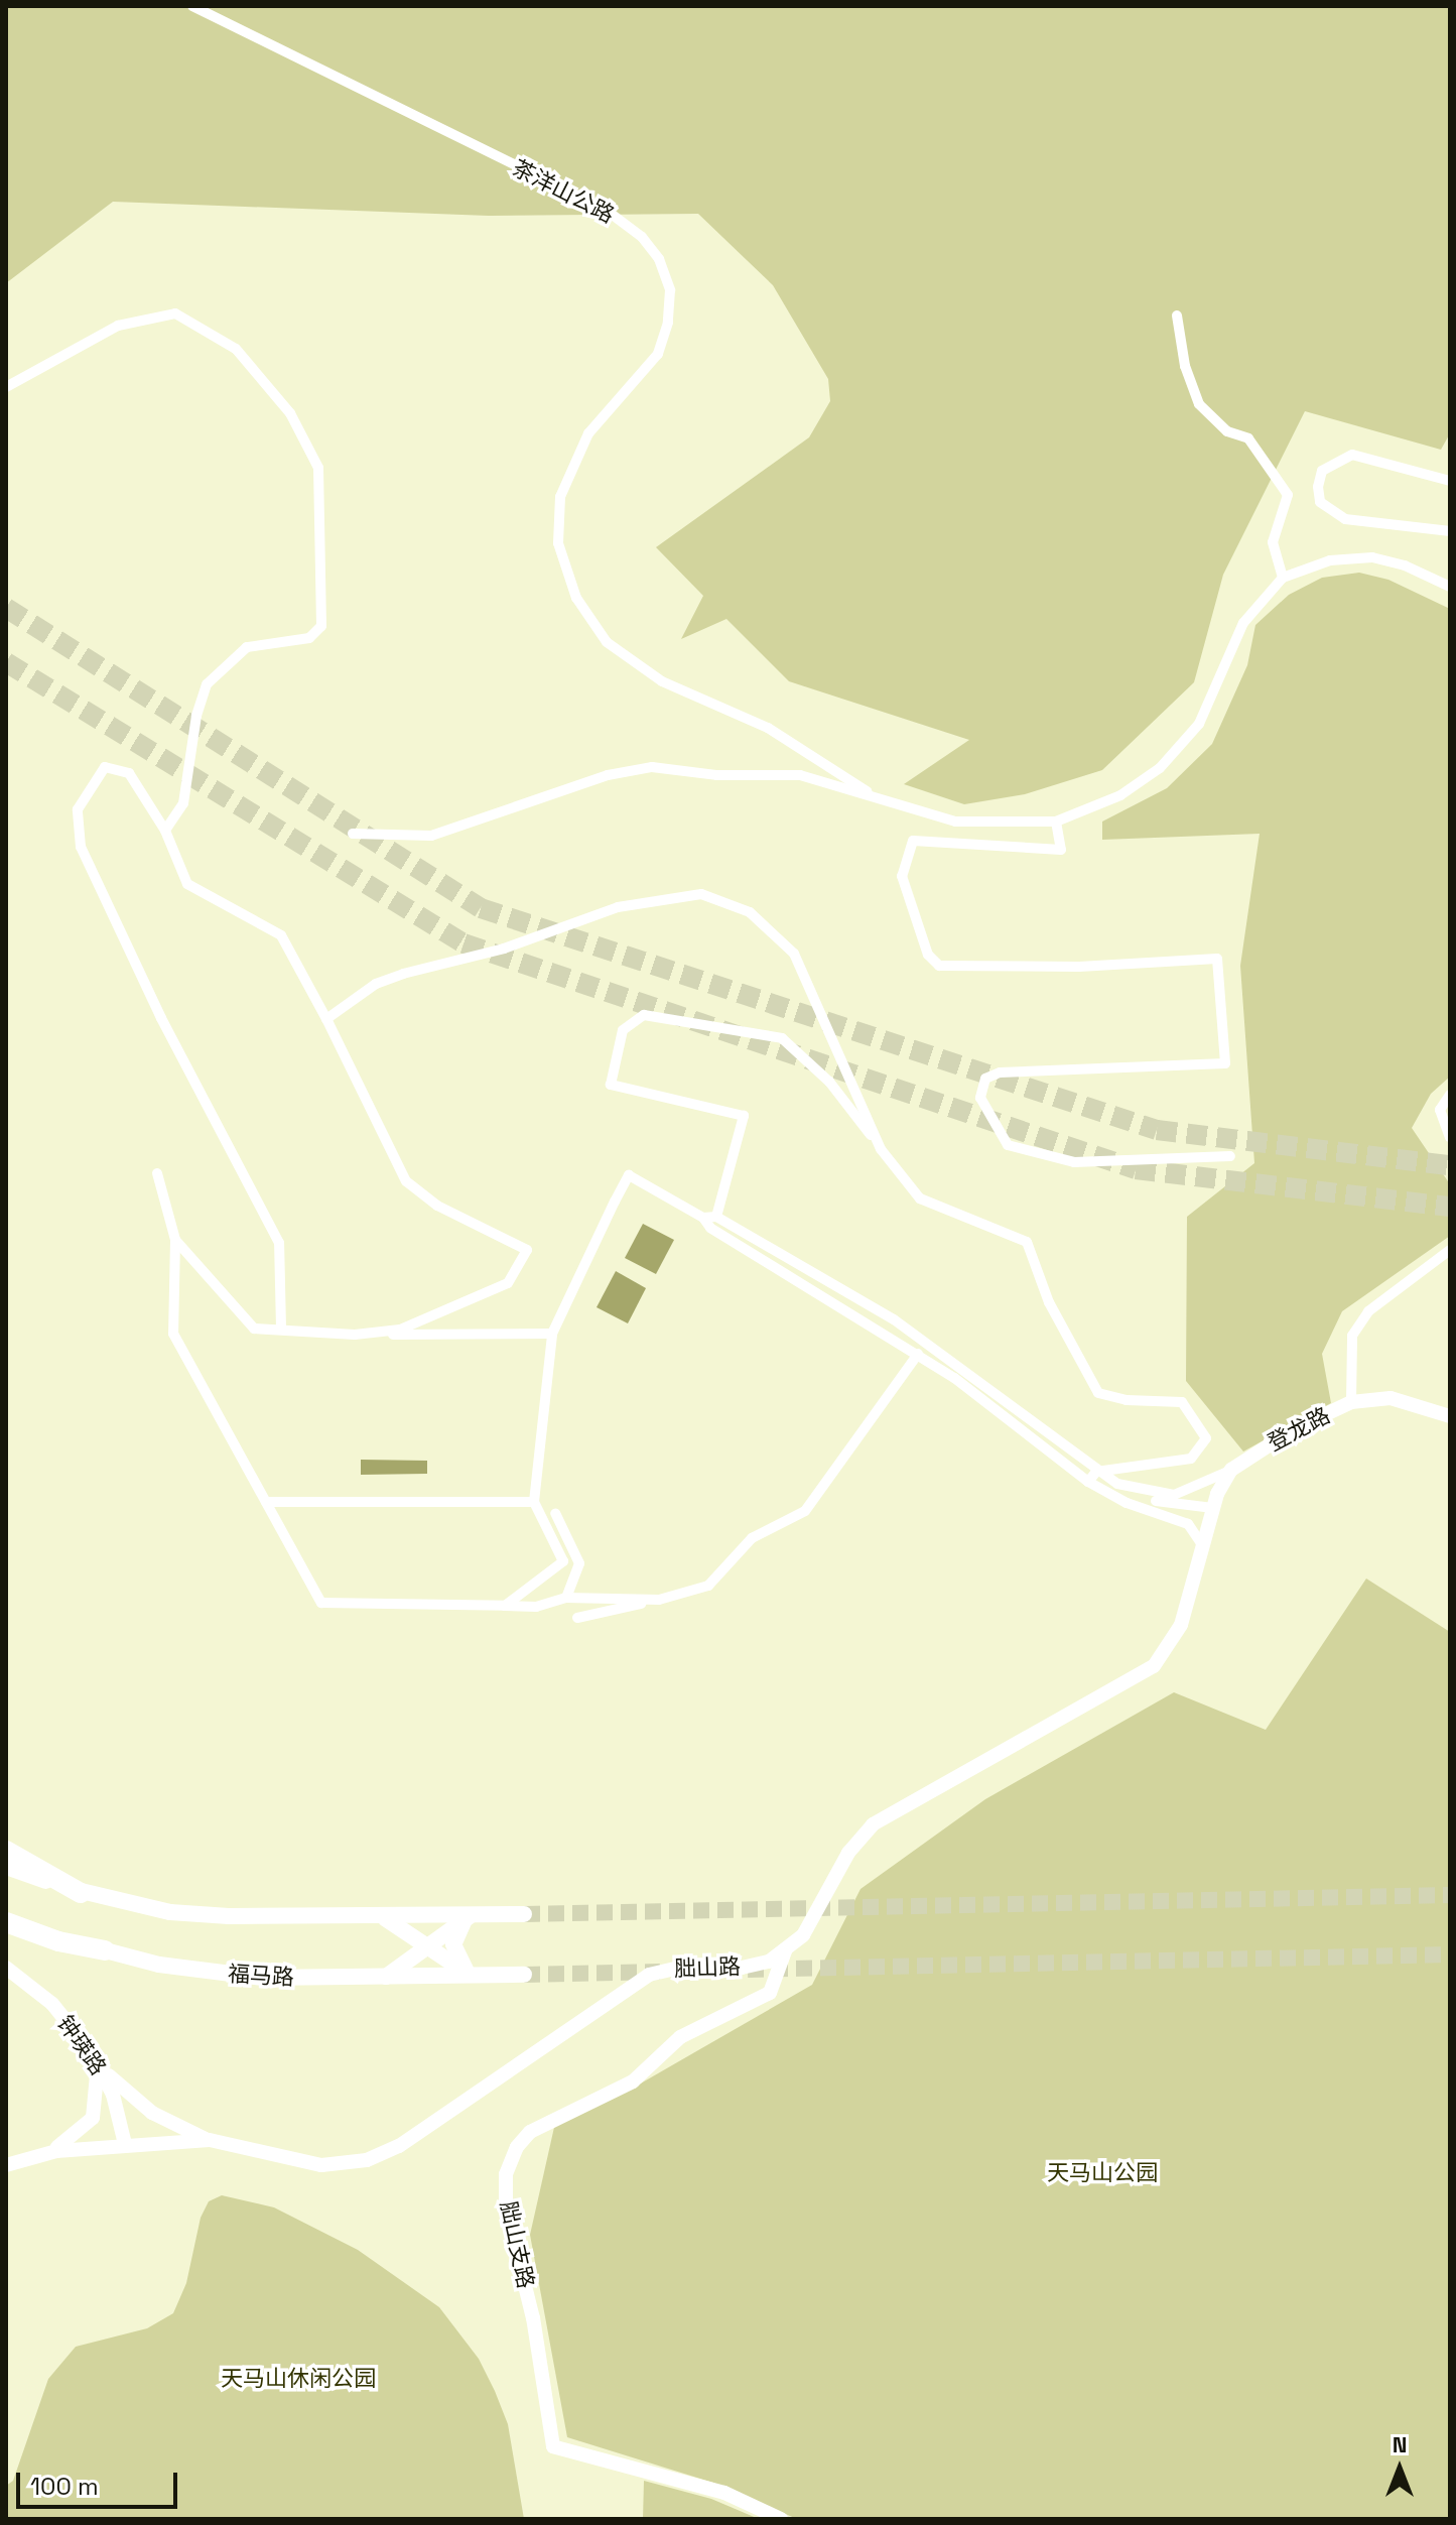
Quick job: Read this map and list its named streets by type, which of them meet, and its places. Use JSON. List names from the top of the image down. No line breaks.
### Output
{"streets":{"main road":["福马路"],"street":["茶洋山公路","登龙路","胐山路","钟瑛路","胐山支路"]},"crossings":[["胐山路","钟瑛路"],["胐山路","胐山支路"]],"parks":["天马山公园","天马山休闲公园"],"scale_bar":"100 m","north":"top"}
